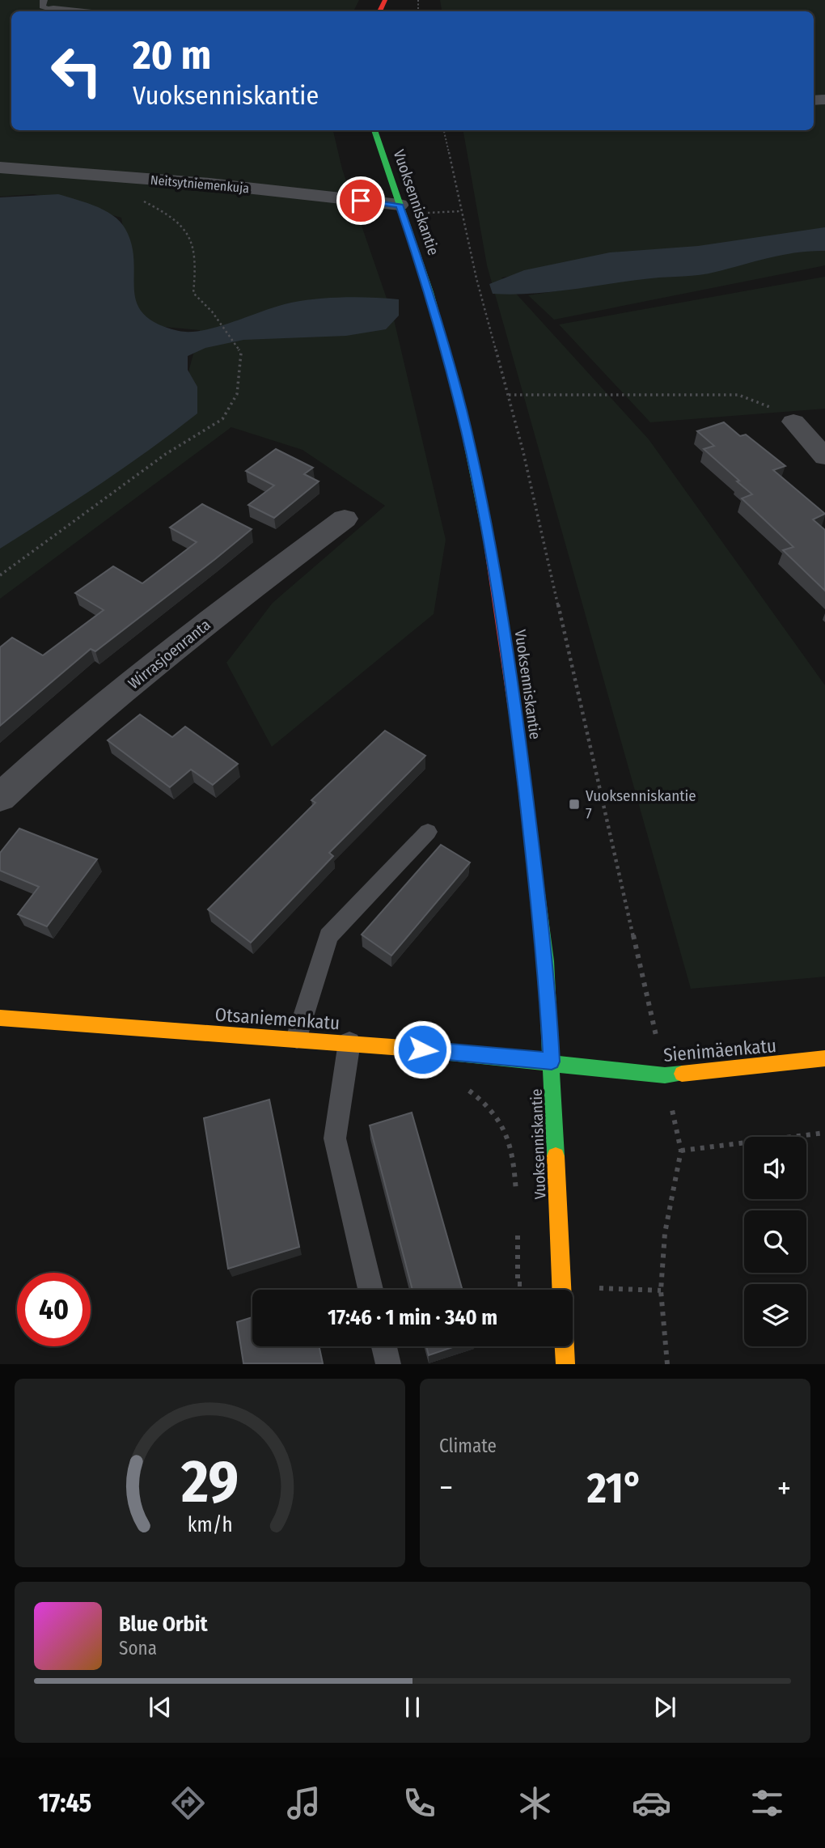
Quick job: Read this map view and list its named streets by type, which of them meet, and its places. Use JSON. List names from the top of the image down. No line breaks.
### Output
{"streets":{"street":["Neitsytniemenkuja","Vuoksenniskantie","Wirrasjoenranta","Otsaniemenkatu","Sienimäenkatu"]},"crossings":[["Neitsytniemenkuja","Vuoksenniskantie"],["Vuoksenniskantie","Otsaniemenkatu"],["Vuoksenniskantie","Sienimäenkatu"],["Otsaniemenkatu","Sienimäenkatu"]],"places":{"transit":["Vuoksenniskantie 7"]},"page":{"turn":["20 m","Vuoksenniskantie"],"limit":"40","trip":"17:46 · 1 min · 340 m","tile":"Climate","heat":["−","21°","+"],"song":["Blue Orbit","Sona"],"tabs":"17:45","gauge":["29","km/h"]}}
